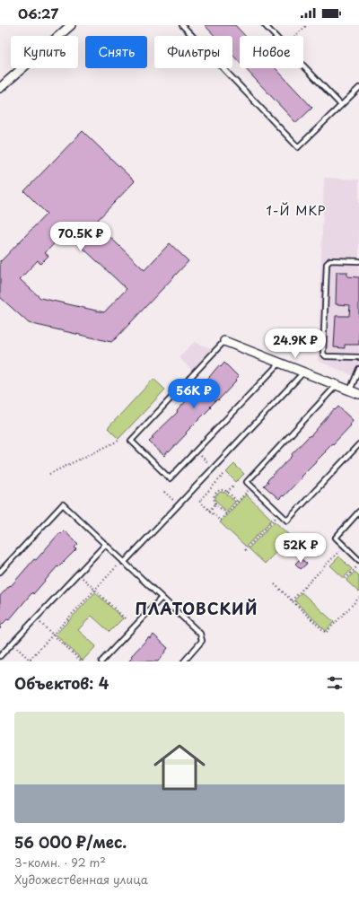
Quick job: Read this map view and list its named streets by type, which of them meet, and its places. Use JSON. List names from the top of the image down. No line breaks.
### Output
{"districts":["1-Й МКР","ПЛАТОВСКИЙ"],"page":{"status":"06:27","chip":["Купить","Снять","Фильтры","Новое"],"price":["70.5K ₽","24.9K ₽","56K ₽","52K ₽"],"heading":"Объектов: 4","list":[{"name":"56 000 ₽/мес.","note":"3-комн. · 92 m² · Художественная улица"}]}}
